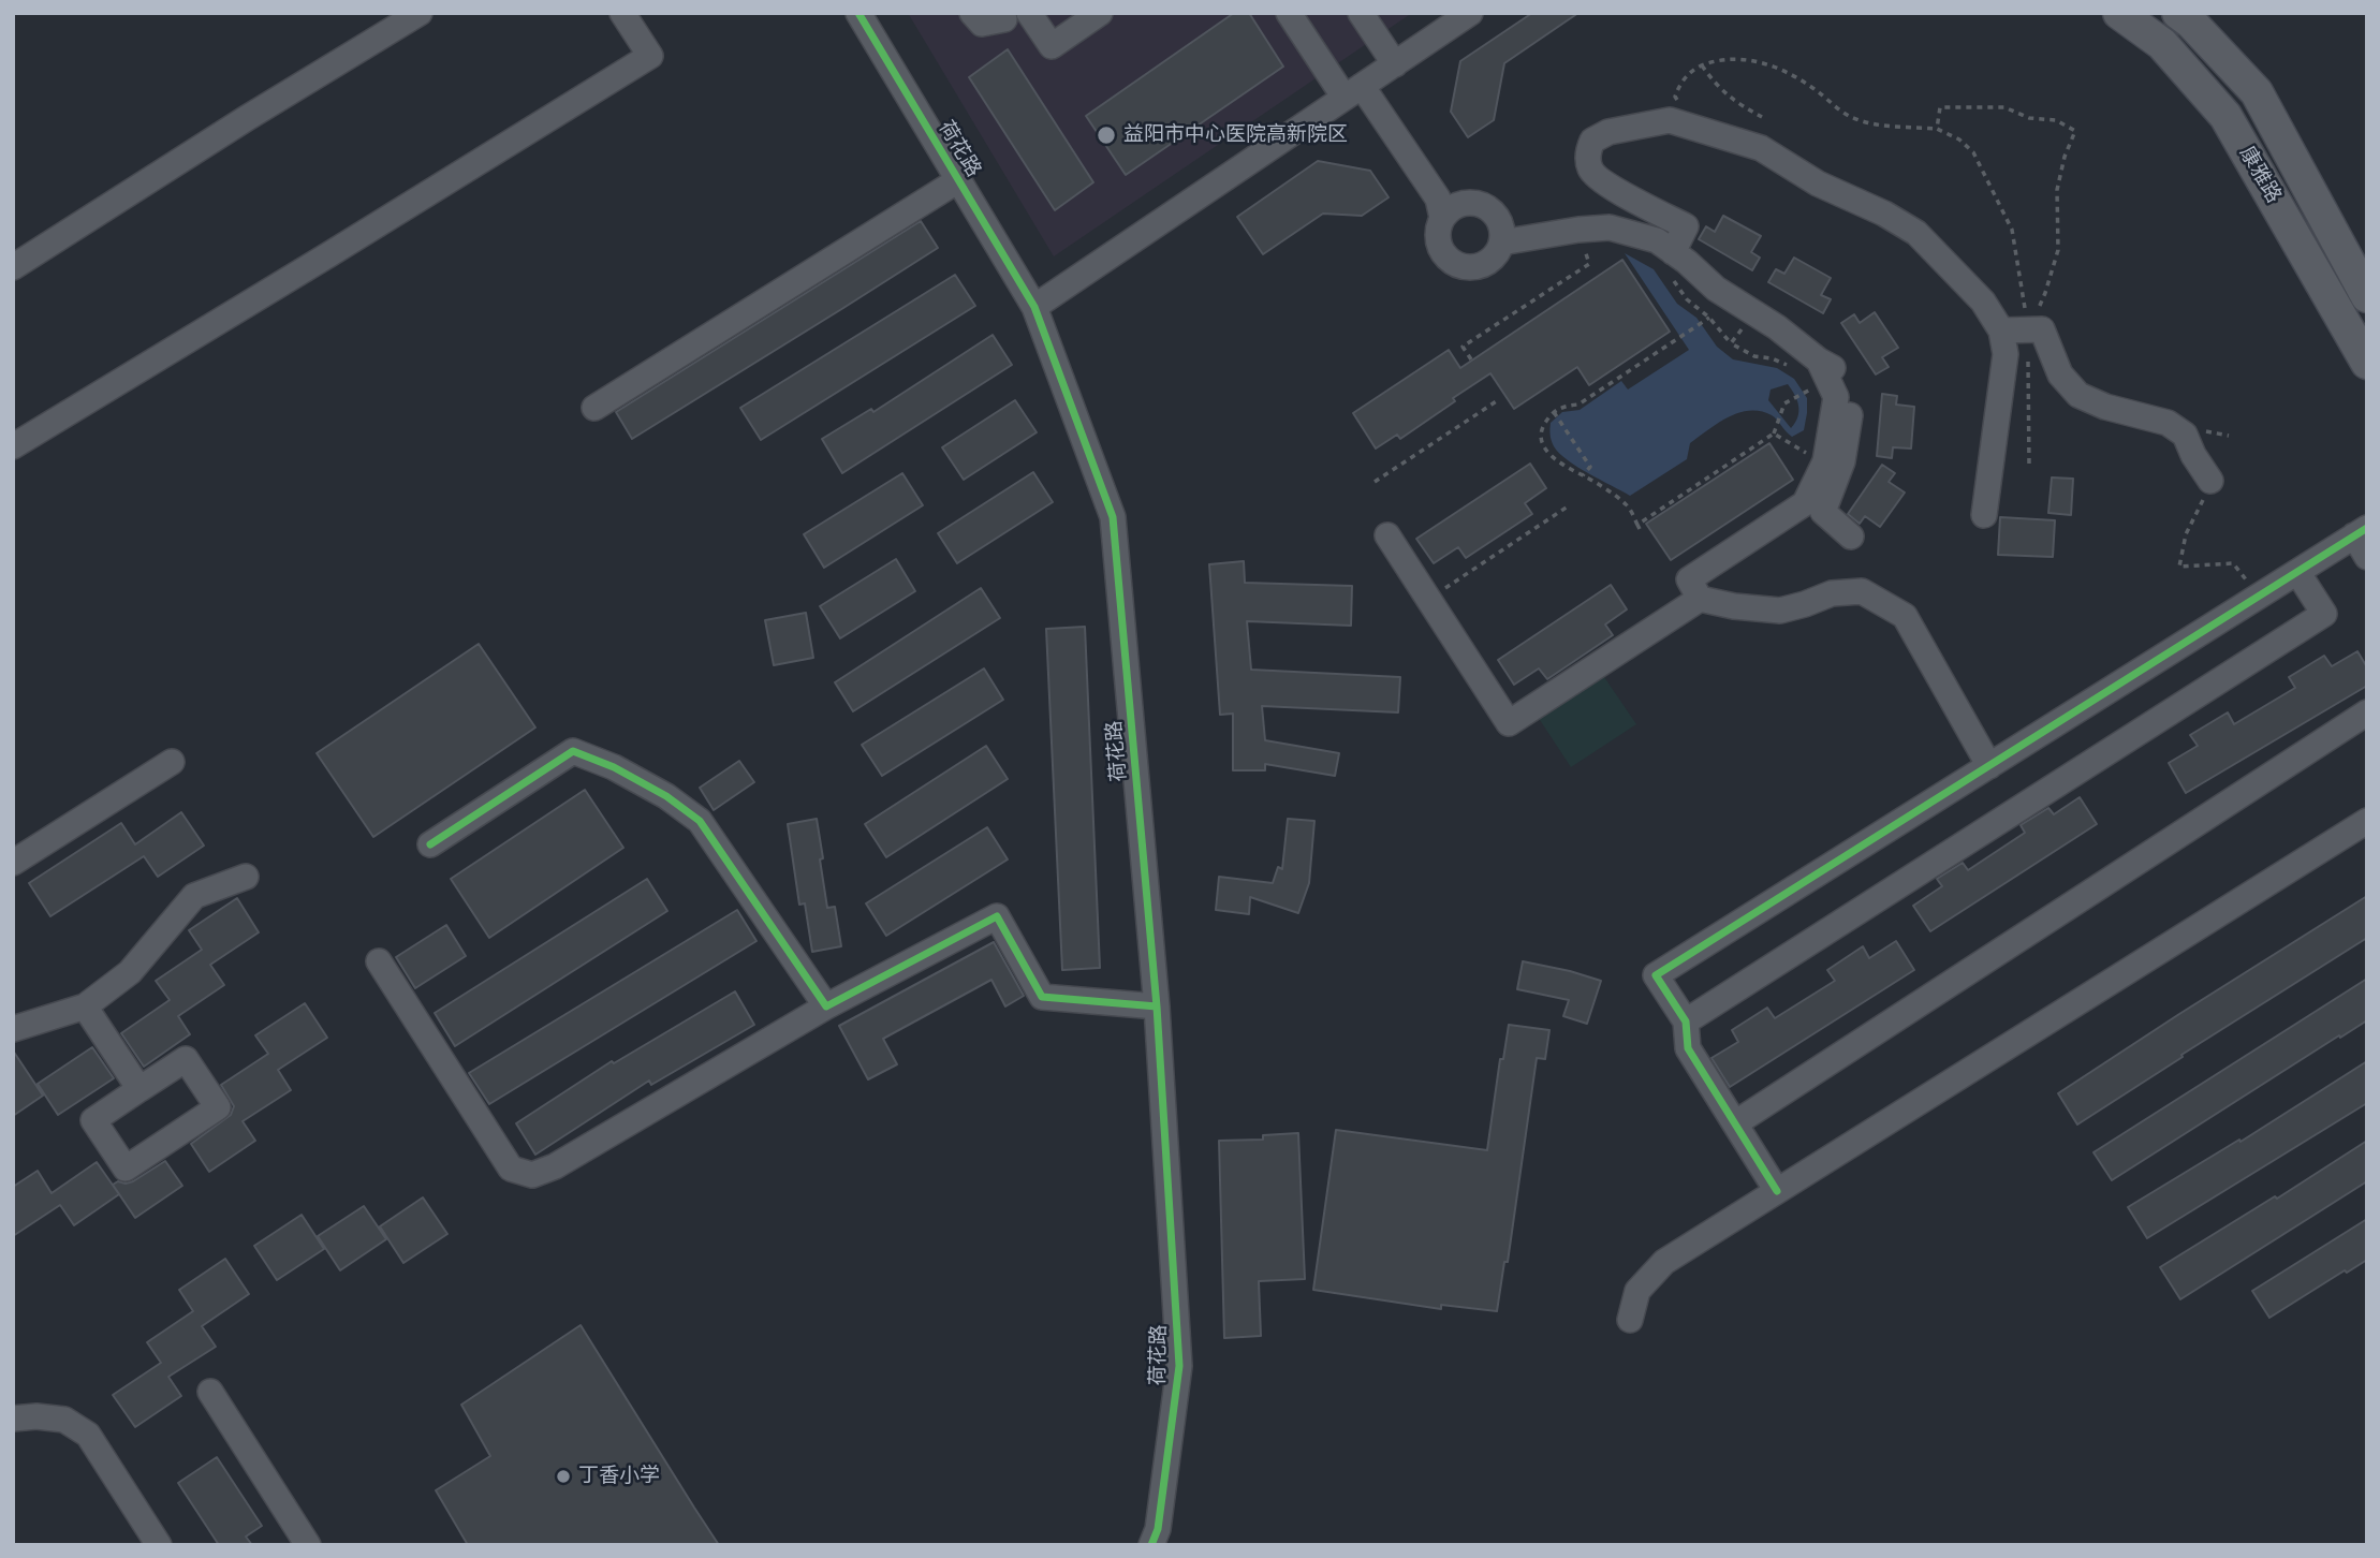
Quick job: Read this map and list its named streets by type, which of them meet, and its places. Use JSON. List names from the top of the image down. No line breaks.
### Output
{"streets":{"main road":["康雅路"],"street":["荷花路"]},"places":["益阳市中心医院高新院区","丁香小学"]}
